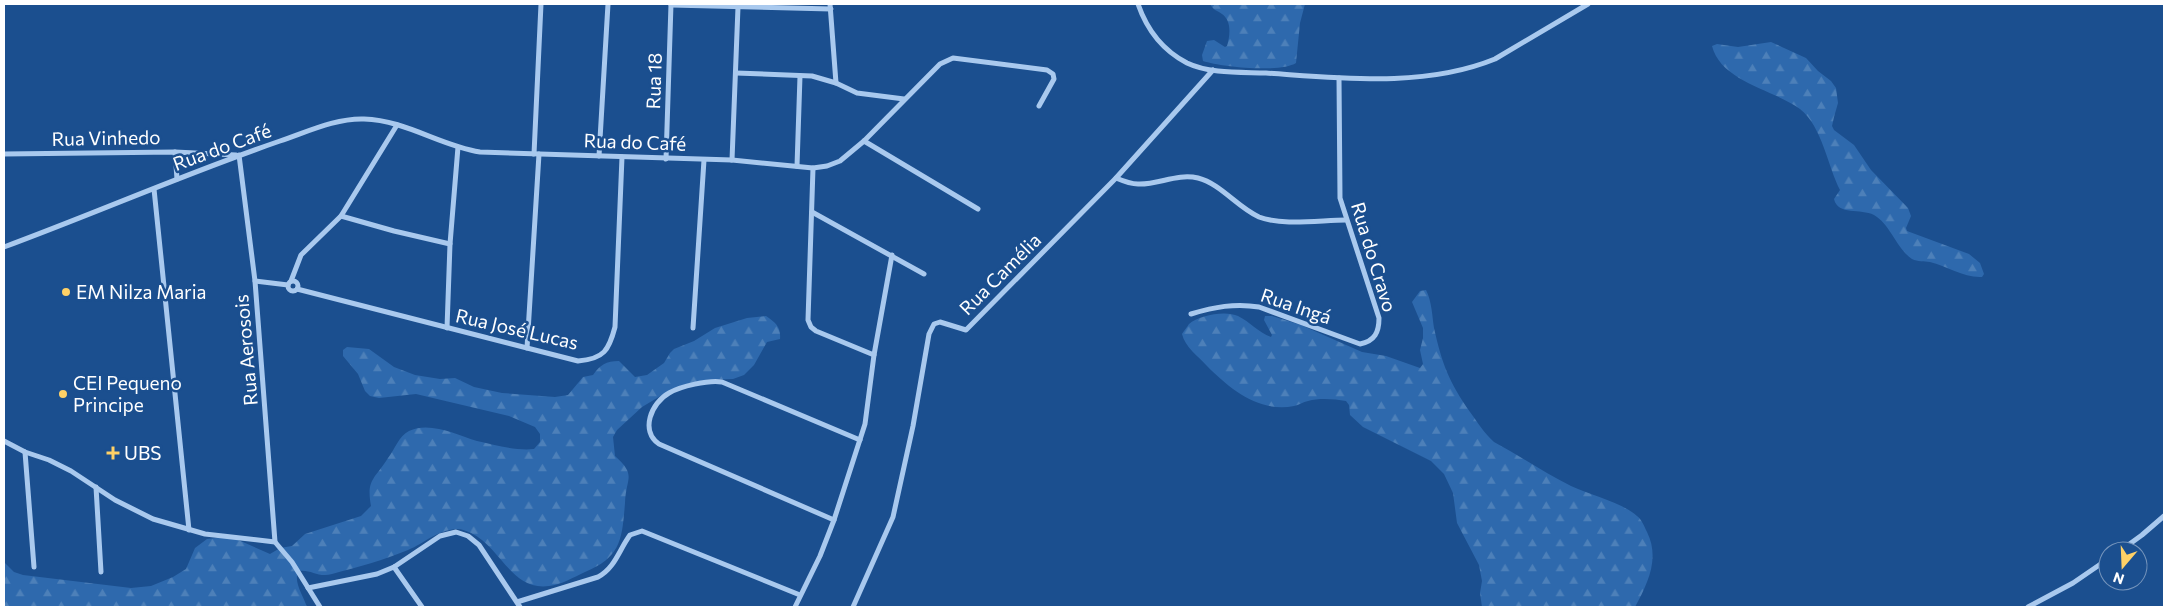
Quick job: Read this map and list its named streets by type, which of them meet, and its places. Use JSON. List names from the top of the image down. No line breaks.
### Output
{"streets":{"street":["Rua 18","Rua Vinhedo","Rua do Café","Rua do Cravo","Rua Camélia","Rua Ingá","Rua José Lucas","Rua Aerosois"]},"crossings":[["Rua 18","Rua do Café"],["Rua Vinhedo","Rua do Café"],["Rua Vinhedo","Rua Aerosois"],["Rua do Café","Rua José Lucas"],["Rua do Café","Rua Aerosois"],["Rua do Cravo","Rua Ingá"],["Rua José Lucas","Rua Aerosois"]],"places":{"other":["EM Nilza Maria","CEI Pequeno Principe"],"health":["UBS"]},"north":"bottom"}
